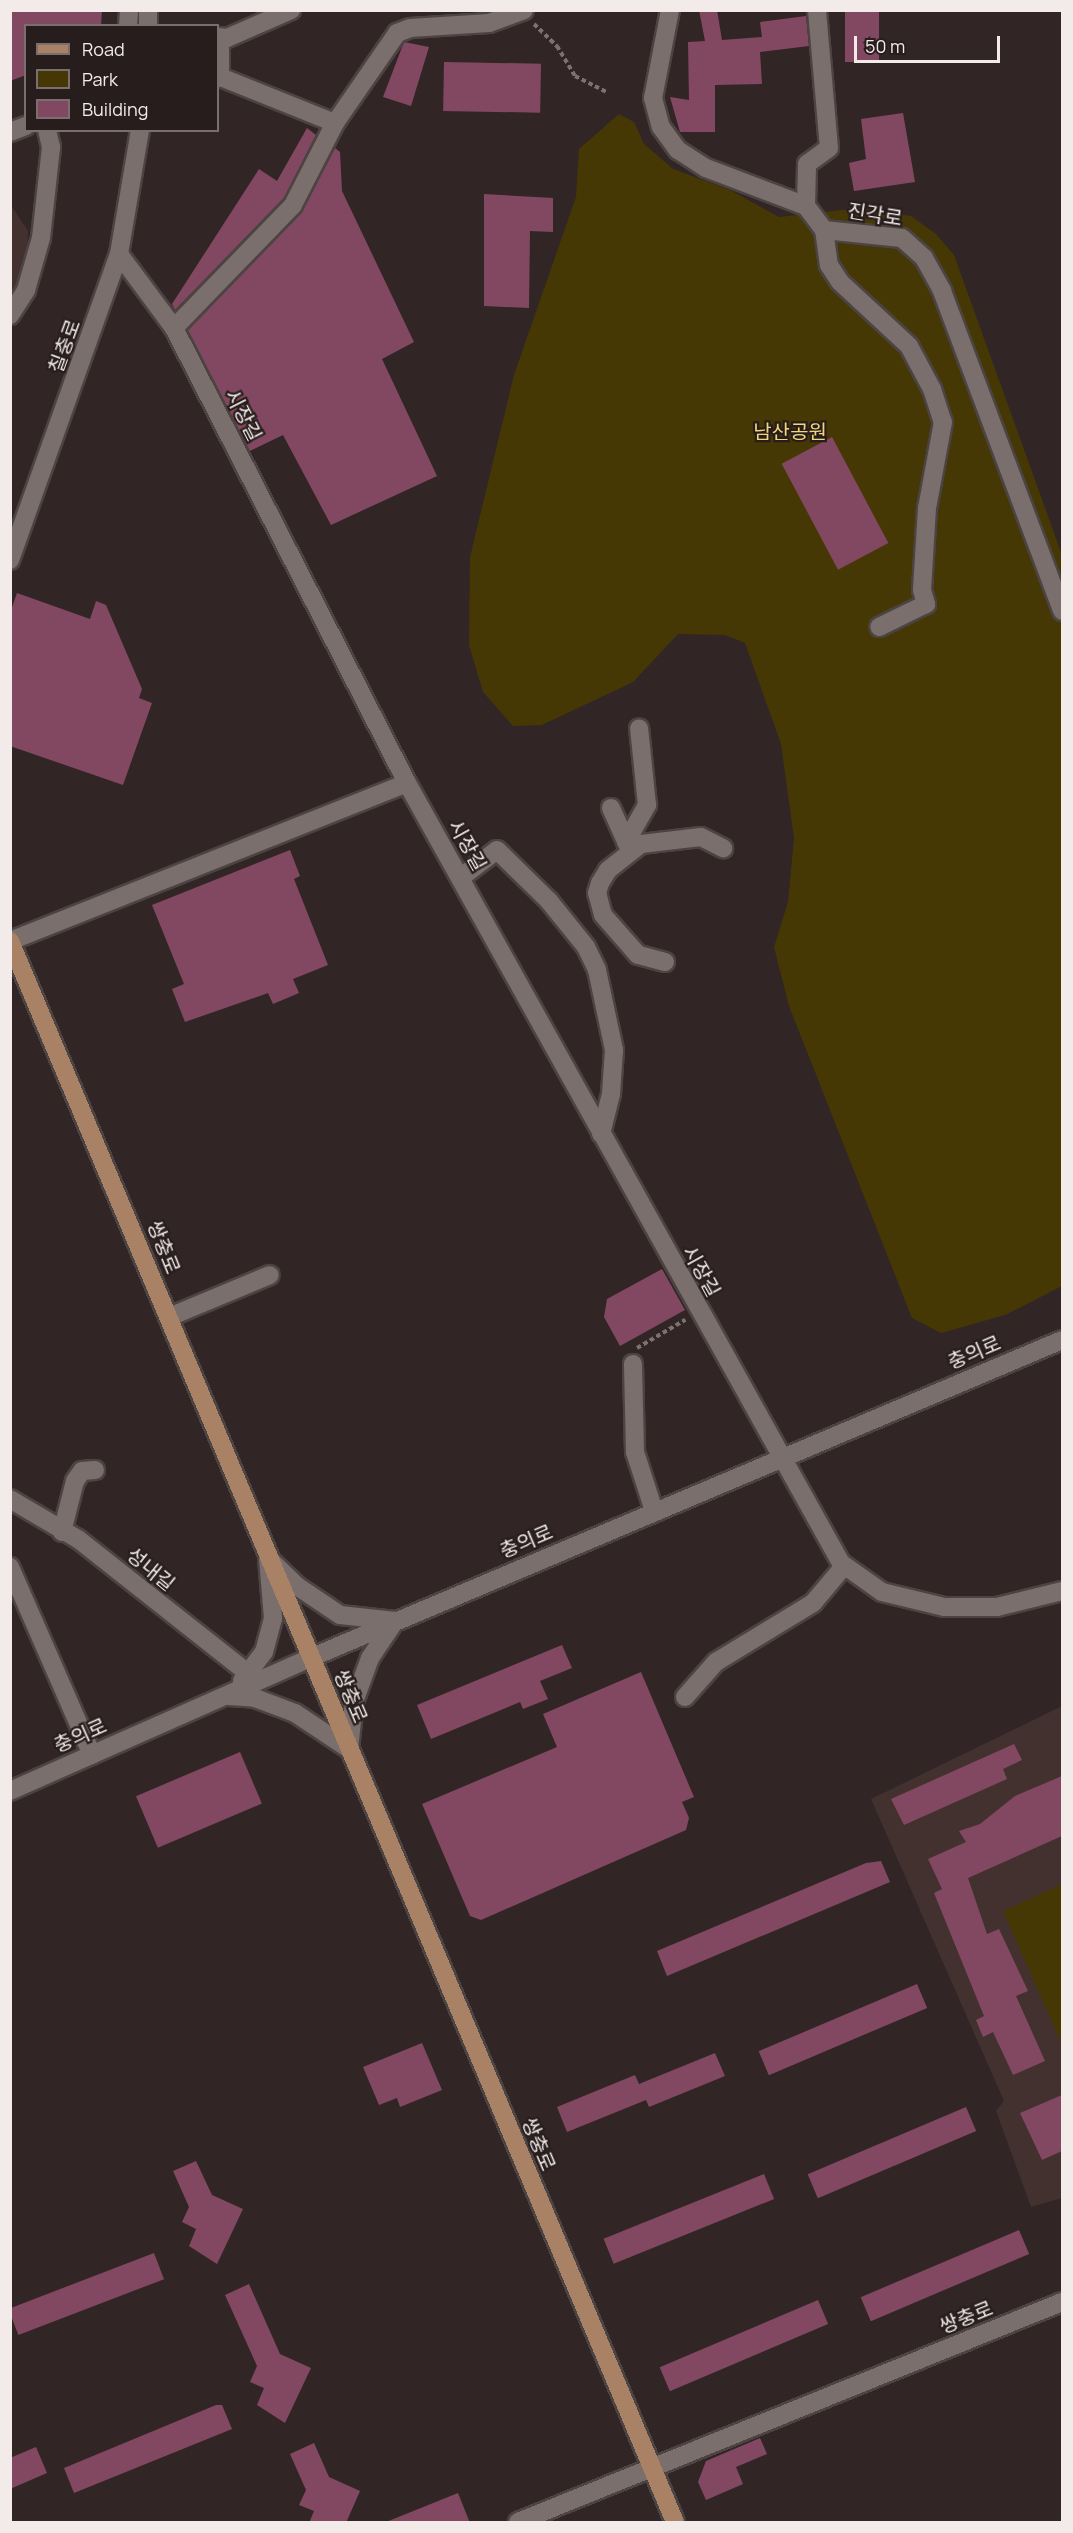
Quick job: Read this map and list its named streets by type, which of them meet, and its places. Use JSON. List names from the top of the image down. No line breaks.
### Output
{"streets":{"main road":["쌍충로"],"street":["진각로","칠충로","시장길","충의로","성내길"]},"crossings":[["칠충로","시장길"],["시장길","충의로"],["쌍충로","충의로"],["충의로","성내길"]],"parks":["남산공원"],"legend":["Road","Park","Building"],"scale_bar":"50 m"}
